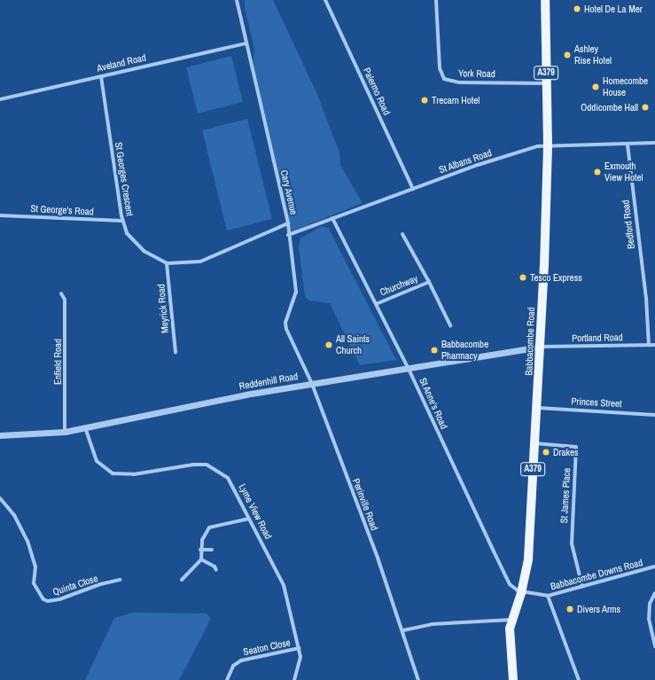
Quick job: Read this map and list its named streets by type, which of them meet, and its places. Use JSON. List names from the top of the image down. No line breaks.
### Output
{"streets":{"main road":["A379","Babbacombe Road"],"street":["Aveland Road","York Road","Palermo Road","St Albans Road","St Georges Crescent","Cary Avenue","St George's Road","Bedford Road","Churchway","Meyrick Road","Portland Road","Enfield Road","Reddenhill Road","Princes Street","St Anne's Road","St James Place","Perinville Road","Lyme View Road","Babbacombe Downs Road","Quinta Close","Seaton Close"]},"crossings":[["Aveland Road","St Georges Crescent"],["Aveland Road","Cary Avenue"],["York Road","Babbacombe Road"],["Palermo Road","St Albans Road"],["St Albans Road","Cary Avenue"],["St Albans Road","Bedford Road"],["St Albans Road","Babbacombe Road"],["St Albans Road","St Anne's Road"],["St Georges Crescent","St George's Road"],["St Georges Crescent","Meyrick Road"],["Cary Avenue","Reddenhill Road"],["Cary Avenue","Perinville Road"],["Bedford Road","Portland Road"],["Churchway","St Anne's Road"],["Portland Road","Babbacombe Road"],["Portland Road","Reddenhill Road"],["Babbacombe Road","Reddenhill Road"],["Babbacombe Road","Princes Street"],["Babbacombe Road","St Anne's Road"],["Babbacombe Road","St James Place"],["Babbacombe Road","Babbacombe Downs Road"],["Enfield Road","Reddenhill Road"],["Reddenhill Road","St Anne's Road"],["Reddenhill Road","Perinville Road"],["Reddenhill Road","Lyme View Road"],["St Anne's Road","Babbacombe Downs Road"],["St James Place","Babbacombe Downs Road"],["Lyme View Road","Seaton Close"]],"places":["Hotel De La Mer","Ashley Rise Hotel","Homecombe House","Trecarn Hotel","Oddicombe Hall","Exmouth View Hotel","Tesco Express","All Saints Church","Babbacombe Pharmacy","Drakes","Divers Arms"]}
